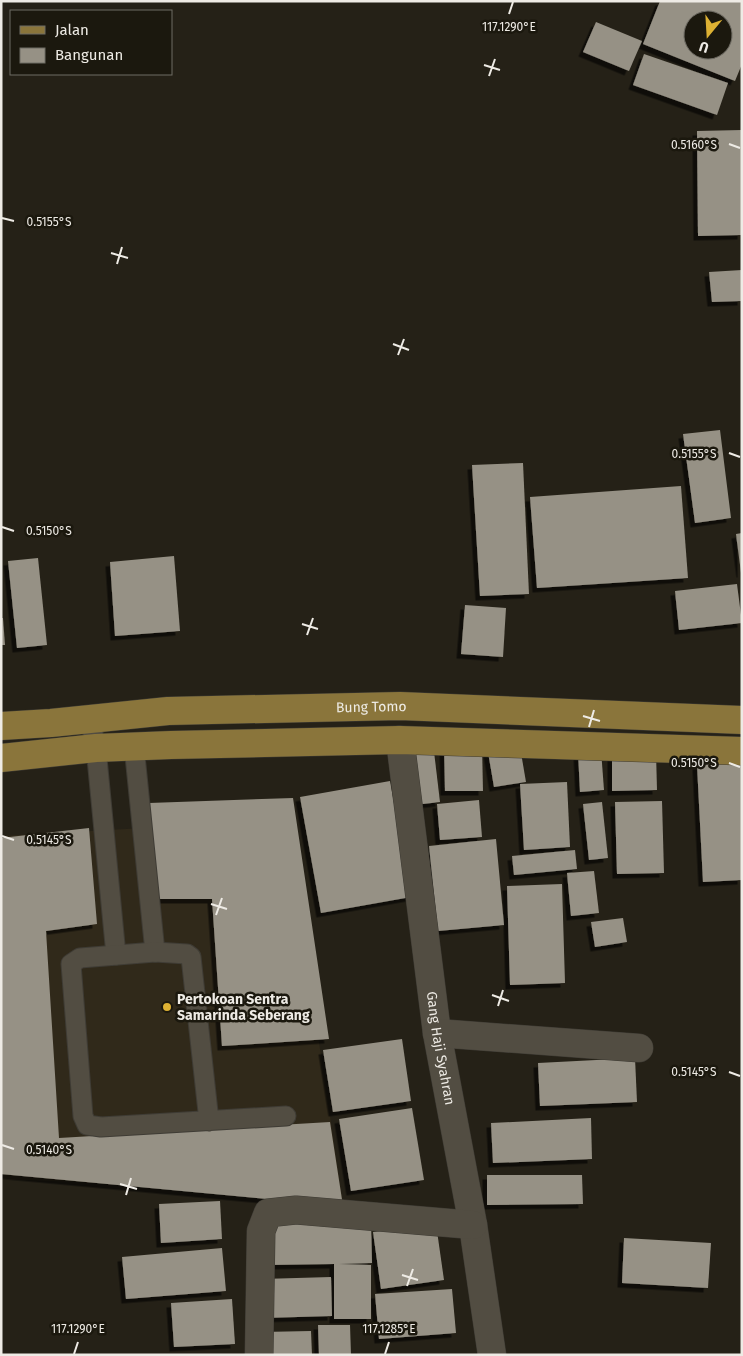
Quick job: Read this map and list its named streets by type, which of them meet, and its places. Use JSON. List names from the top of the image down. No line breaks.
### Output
{"streets":{"main road":["Bung Tomo"],"street":["Gang Haji Syahran"]},"places":["Pertokoan Sentra Samarinda Seberang"],"legend":["Jalan","Bangunan"],"north":"bottom","coordinates":["117.1290°E","0.5160°S","0.5155°S","0.5150°S","0.5145°S","0.5140°S","117.1285°E"]}
